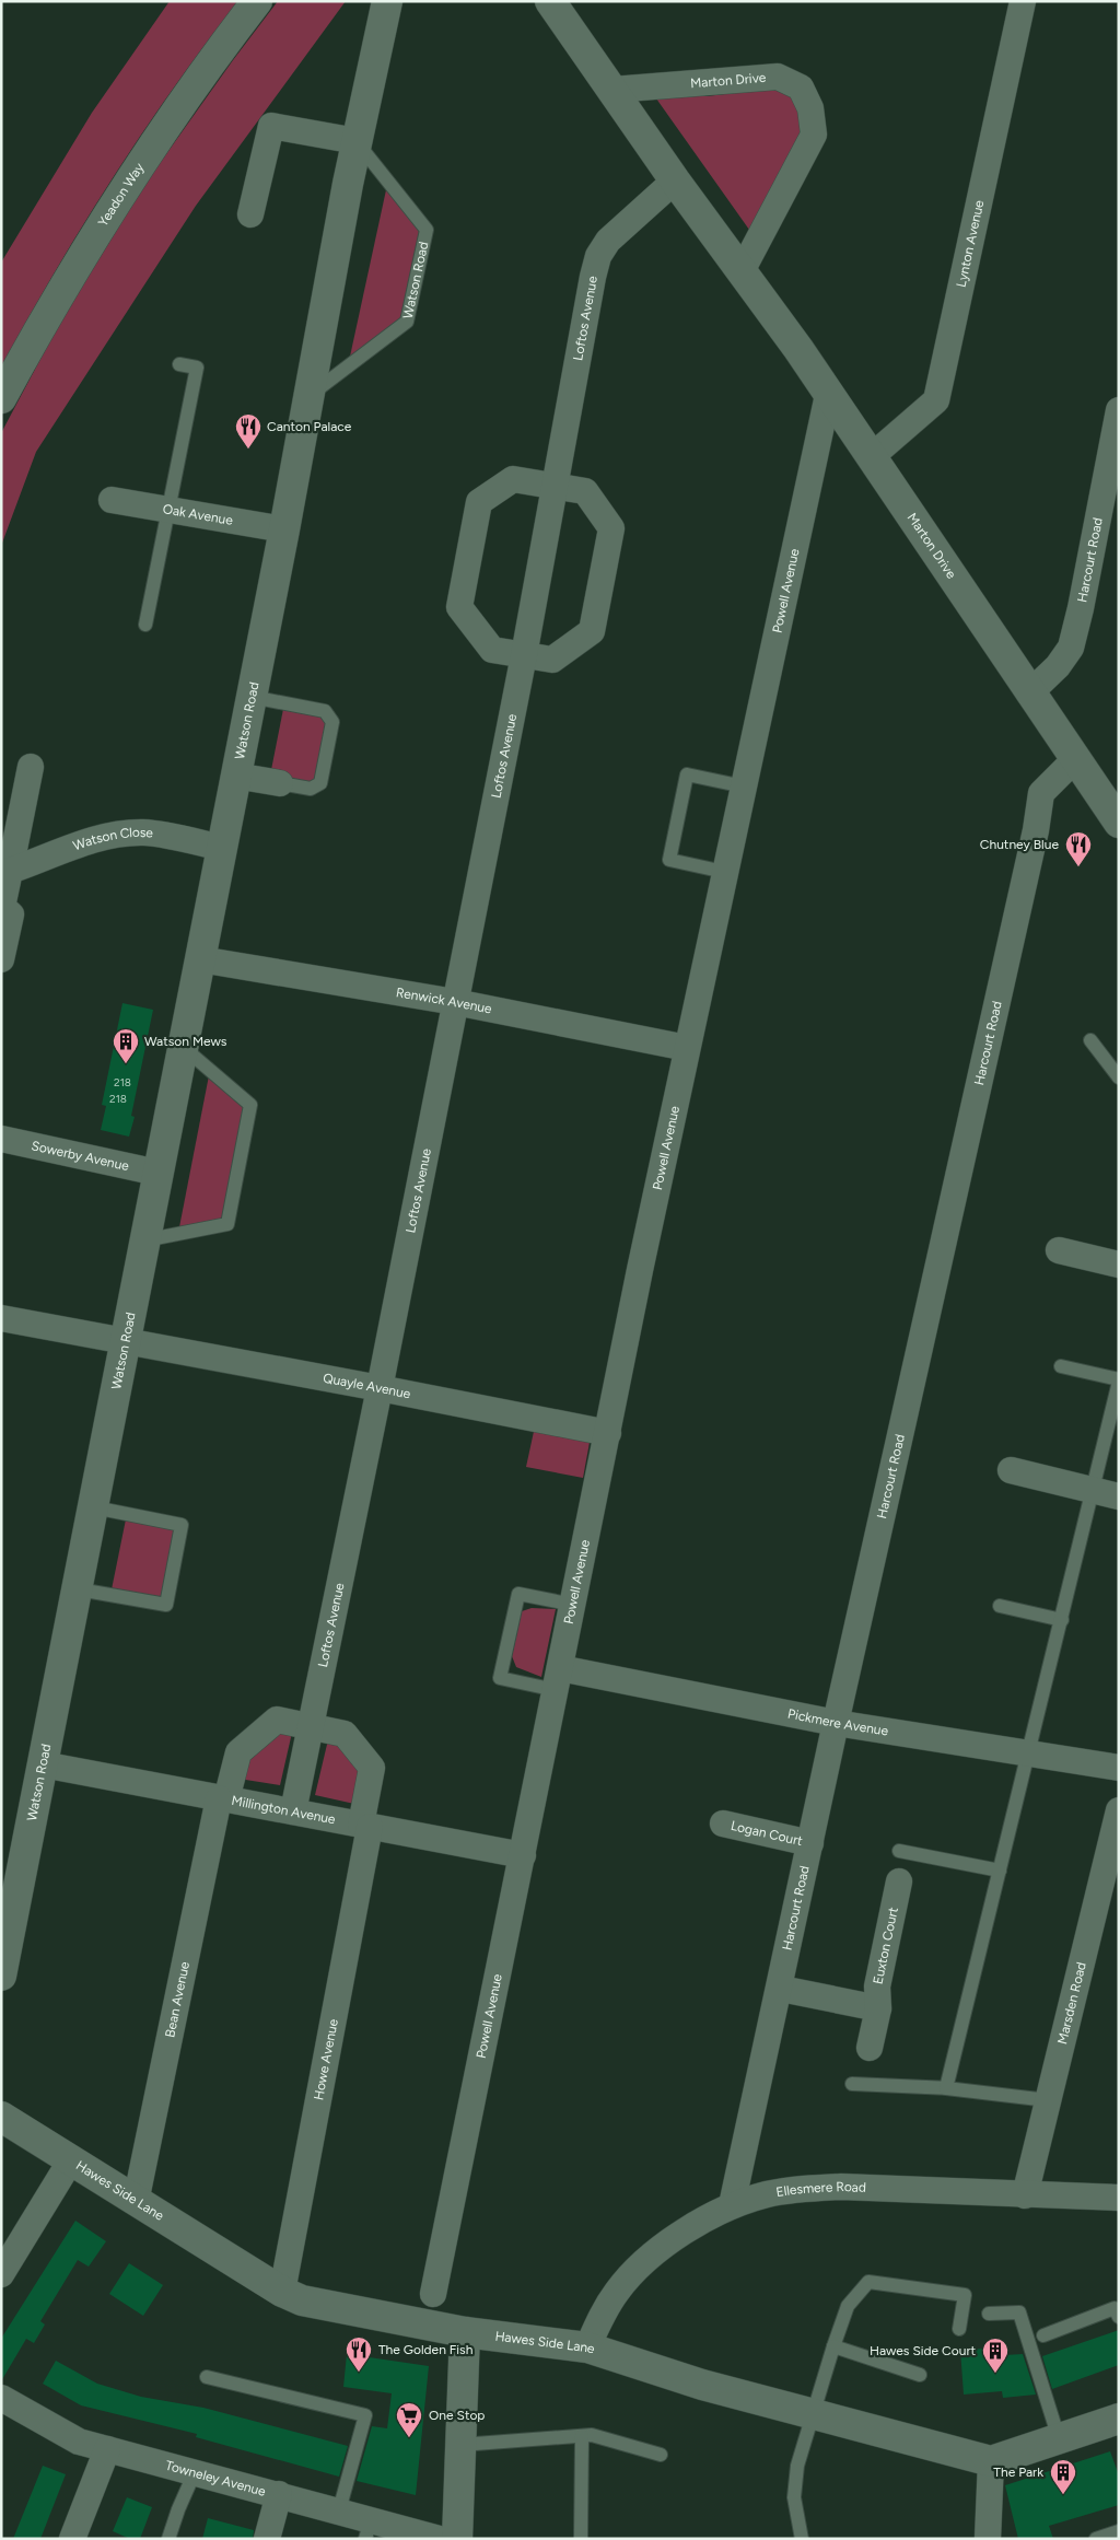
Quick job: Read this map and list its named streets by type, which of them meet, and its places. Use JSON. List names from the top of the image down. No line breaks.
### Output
{"streets":{"street":["Marton Drive","Yeadon Way","Lynton Avenue","Watson Road","Loftos Avenue","Oak Avenue","Harcourt Road","Powell Avenue","Watson Close","Renwick Avenue","Sowerby Avenue","Quayle Avenue","Pickmere Avenue","Millington Avenue","Logan Court","Euxton Court","Bean Avenue","Marsden Road","Howe Avenue","Hawes Side Lane","Ellesmere Road","Towneley Avenue"]},"crossings":[["Marton Drive","Lynton Avenue"],["Marton Drive","Loftos Avenue"],["Marton Drive","Harcourt Road"],["Marton Drive","Powell Avenue"],["Watson Road","Oak Avenue"],["Watson Road","Watson Close"],["Watson Road","Renwick Avenue"],["Watson Road","Sowerby Avenue"],["Watson Road","Quayle Avenue"],["Watson Road","Millington Avenue"],["Loftos Avenue","Renwick Avenue"],["Loftos Avenue","Quayle Avenue"],["Loftos Avenue","Millington Avenue"],["Harcourt Road","Pickmere Avenue"],["Harcourt Road","Logan Court"],["Harcourt Road","Ellesmere Road"],["Powell Avenue","Renwick Avenue"],["Powell Avenue","Quayle Avenue"],["Powell Avenue","Pickmere Avenue"],["Powell Avenue","Millington Avenue"],["Millington Avenue","Bean Avenue"],["Millington Avenue","Howe Avenue"],["Bean Avenue","Hawes Side Lane"],["Marsden Road","Ellesmere Road"],["Howe Avenue","Hawes Side Lane"],["Hawes Side Lane","Ellesmere Road"]],"places":{"restaurant":["Canton Palace","Chutney Blue","The Golden Fish"],"building":["Watson Mews","Hawes Side Court","The Park"],"supermarket":["One Stop"]},"house_numbers":["218","218"]}
